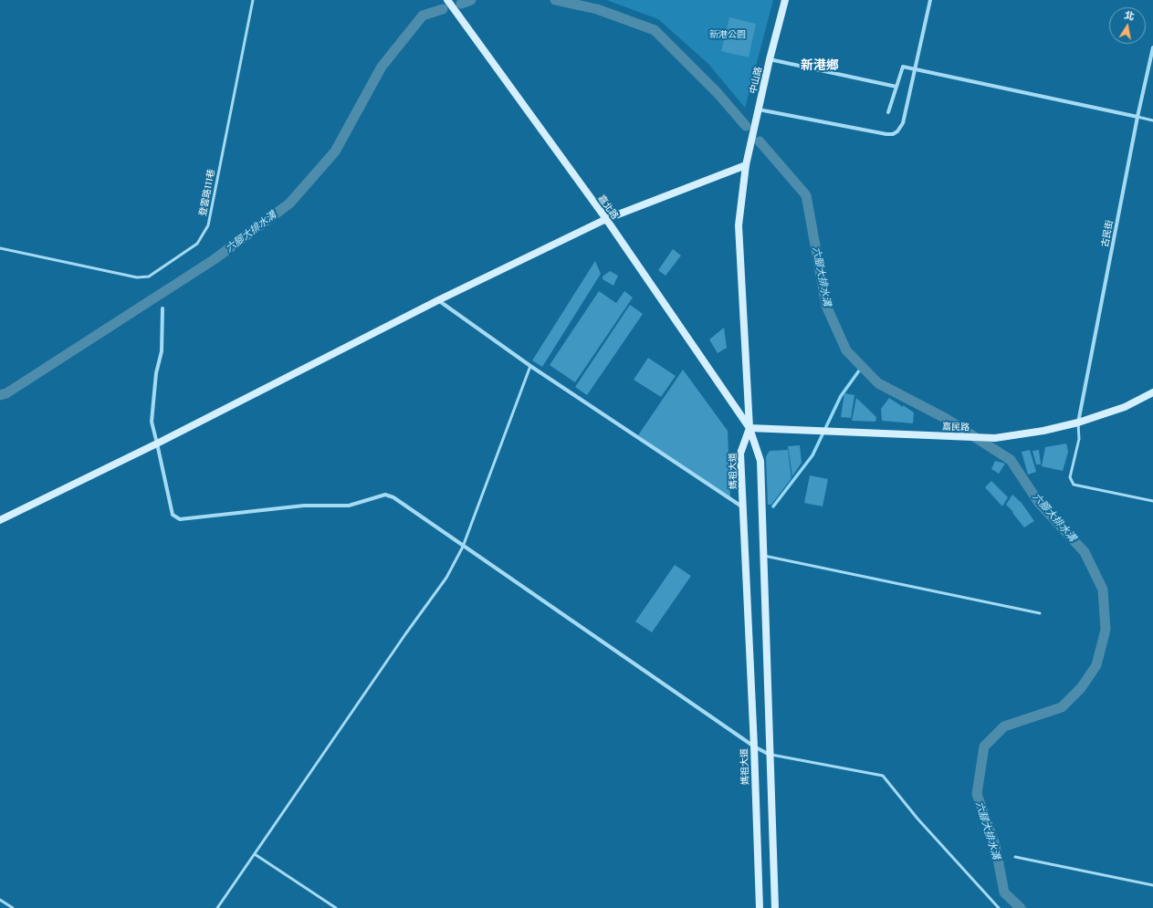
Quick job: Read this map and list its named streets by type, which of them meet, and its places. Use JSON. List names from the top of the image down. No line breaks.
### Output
{"streets":{"main road":["中山路","嘉北路","嘉民路","媽祖大道"],"street":["古民街"],"lane":["登雲路111巷"]},"crossings":[["中山路","嘉北路"],["中山路","嘉民路"],["中山路","媽祖大道"],["嘉北路","嘉民路"],["嘉北路","媽祖大道"],["古民街","嘉民路"],["嘉民路","媽祖大道"]],"districts":["新港鄉"],"water":["六腳大排水溝"],"parks":["新港公園"],"north":"top"}
